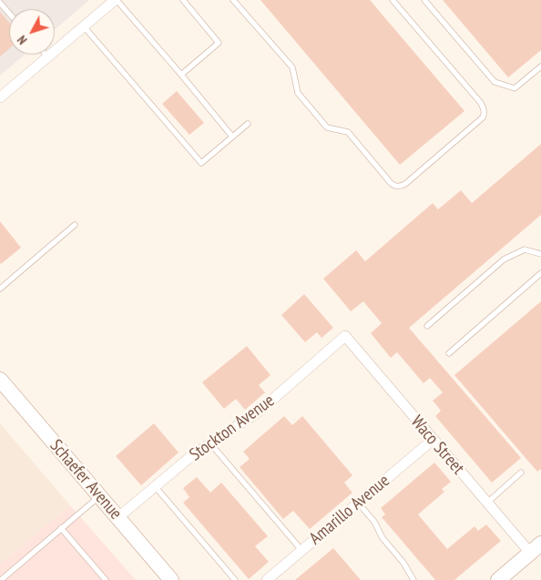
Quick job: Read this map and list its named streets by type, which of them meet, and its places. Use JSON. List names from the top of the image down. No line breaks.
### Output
{"streets":{"street":["Stockton Avenue","Waco Street","Schaefer Avenue","Amarillo Avenue"]},"crossings":[["Stockton Avenue","Waco Street"],["Stockton Avenue","Schaefer Avenue"],["Waco Street","Amarillo Avenue"]],"north":"bottom left"}
